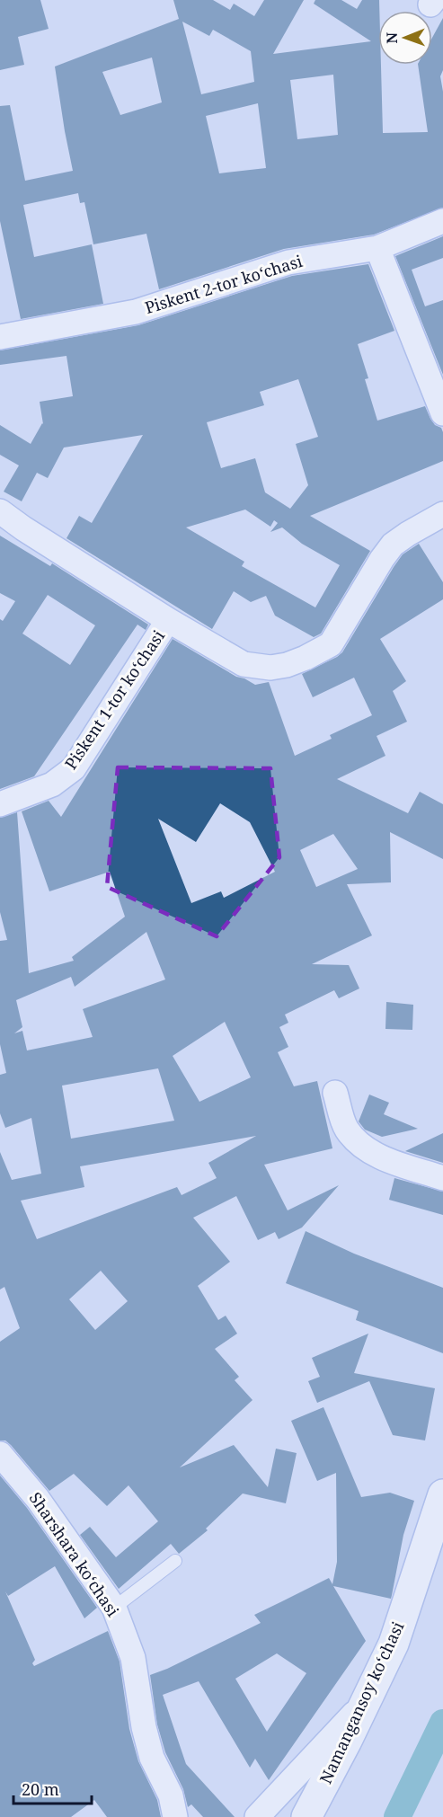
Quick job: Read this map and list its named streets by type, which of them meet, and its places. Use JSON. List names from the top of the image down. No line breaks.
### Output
{"streets":{"street":["Piskent 2-tor koʻchasi","Piskent 1-tor koʻchasi","Sharshara koʻchasi","Namangansoy koʻchasi"]},"scale_bar":"20 m","north":"left"}
